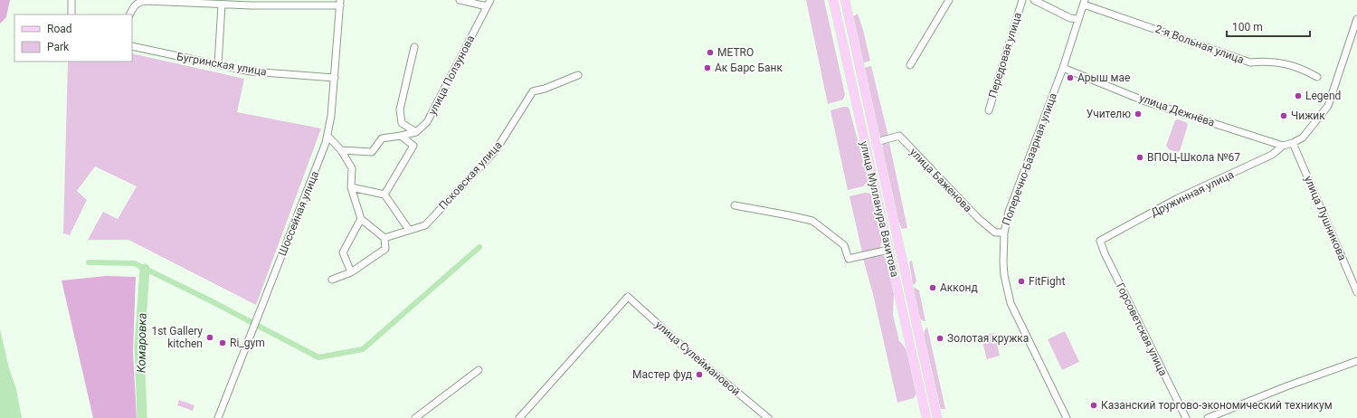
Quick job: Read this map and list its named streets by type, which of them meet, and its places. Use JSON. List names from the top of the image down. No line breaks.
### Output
{"streets":{"main road":["улица Мулланура Вахитова"],"street":["2-я Вольная улица","Передовая улица","Бугринская улица","улица Ползунова","улица Дежнёва","Поперечно-Базарная улица","Псковская улица","улица Баженова","Дружинная улица","Шоссейная улица","улица Лушникова","Горсоветская улица","улица Сулеймановой"]},"crossings":[["2-я Вольная улица","Поперечно-Базарная улица"],["Бугринская улица","Шоссейная улица"],["улица Дежнёва","Поперечно-Базарная улица"],["улица Дежнёва","Дружинная улица"],["Поперечно-Базарная улица","улица Баженова"],["улица Баженова","улица Мулланура Вахитова"],["Дружинная улица","Горсоветская улица"]],"water":["Комаровка"],"places":["METRO","Ак Барс Банк","Арыш мае","Legend","Учителю","Чижик","ВПОЦ-Школа №67","FitFight","Акконд","1st Gallery kitchen","Золотая кружка","Ri_gym","Мастер фуд","Казанский торгово-экономический техникум"],"legend":["Road","Park"],"scale_bar":"100 m"}
